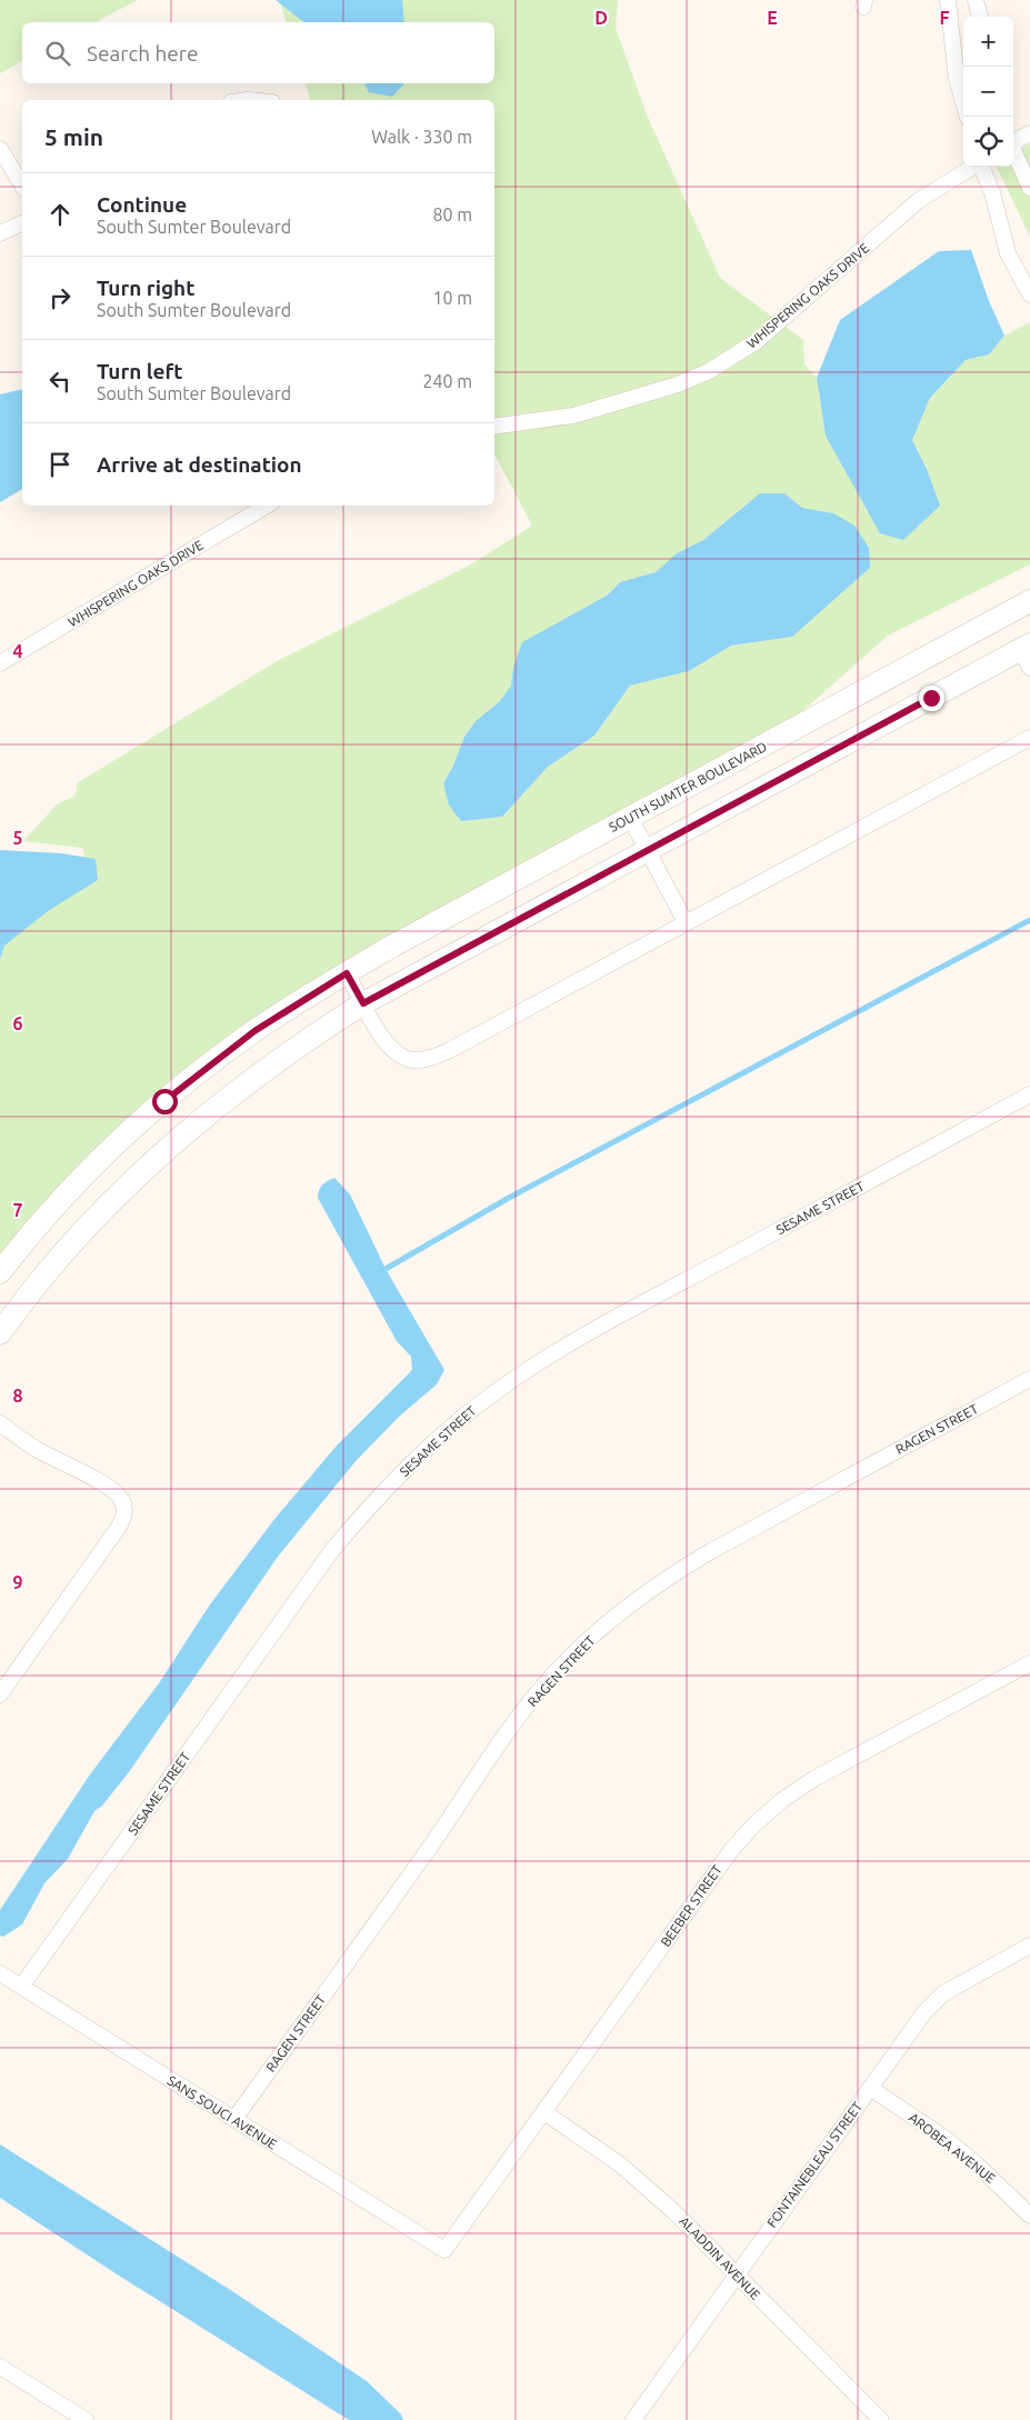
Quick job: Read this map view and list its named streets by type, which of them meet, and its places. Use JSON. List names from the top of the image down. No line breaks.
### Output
{"streets":{"main road":["SOUTH SUMTER BOULEVARD"],"street":["WHISPERING OAKS DRIVE","SESAME STREET","RAGEN STREET","BEEBER STREET","SANS SOUCI AVENUE","AROBEA AVENUE","FONTAINEBLEAU STREET","ALADDIN AVENUE"]},"crossings":[["SESAME STREET","SANS SOUCI AVENUE"],["RAGEN STREET","SANS SOUCI AVENUE"],["BEEBER STREET","SANS SOUCI AVENUE"],["BEEBER STREET","ALADDIN AVENUE"],["AROBEA AVENUE","FONTAINEBLEAU STREET"],["FONTAINEBLEAU STREET","ALADDIN AVENUE"]],"page":{"map_buttons":["+","−"],"search":"Search here","heading":["5 min","Walk · 330 m"],"list":[["Continue","South Sumter Boulevard","80 m"],["Turn right","South Sumter Boulevard","10 m"],["Turn left","South Sumter Boulevard","240 m"],"Arrive at destination"]},"grid":{"columns":["D","E","F"],"rows":["4","5","6","7","8","9"]}}
